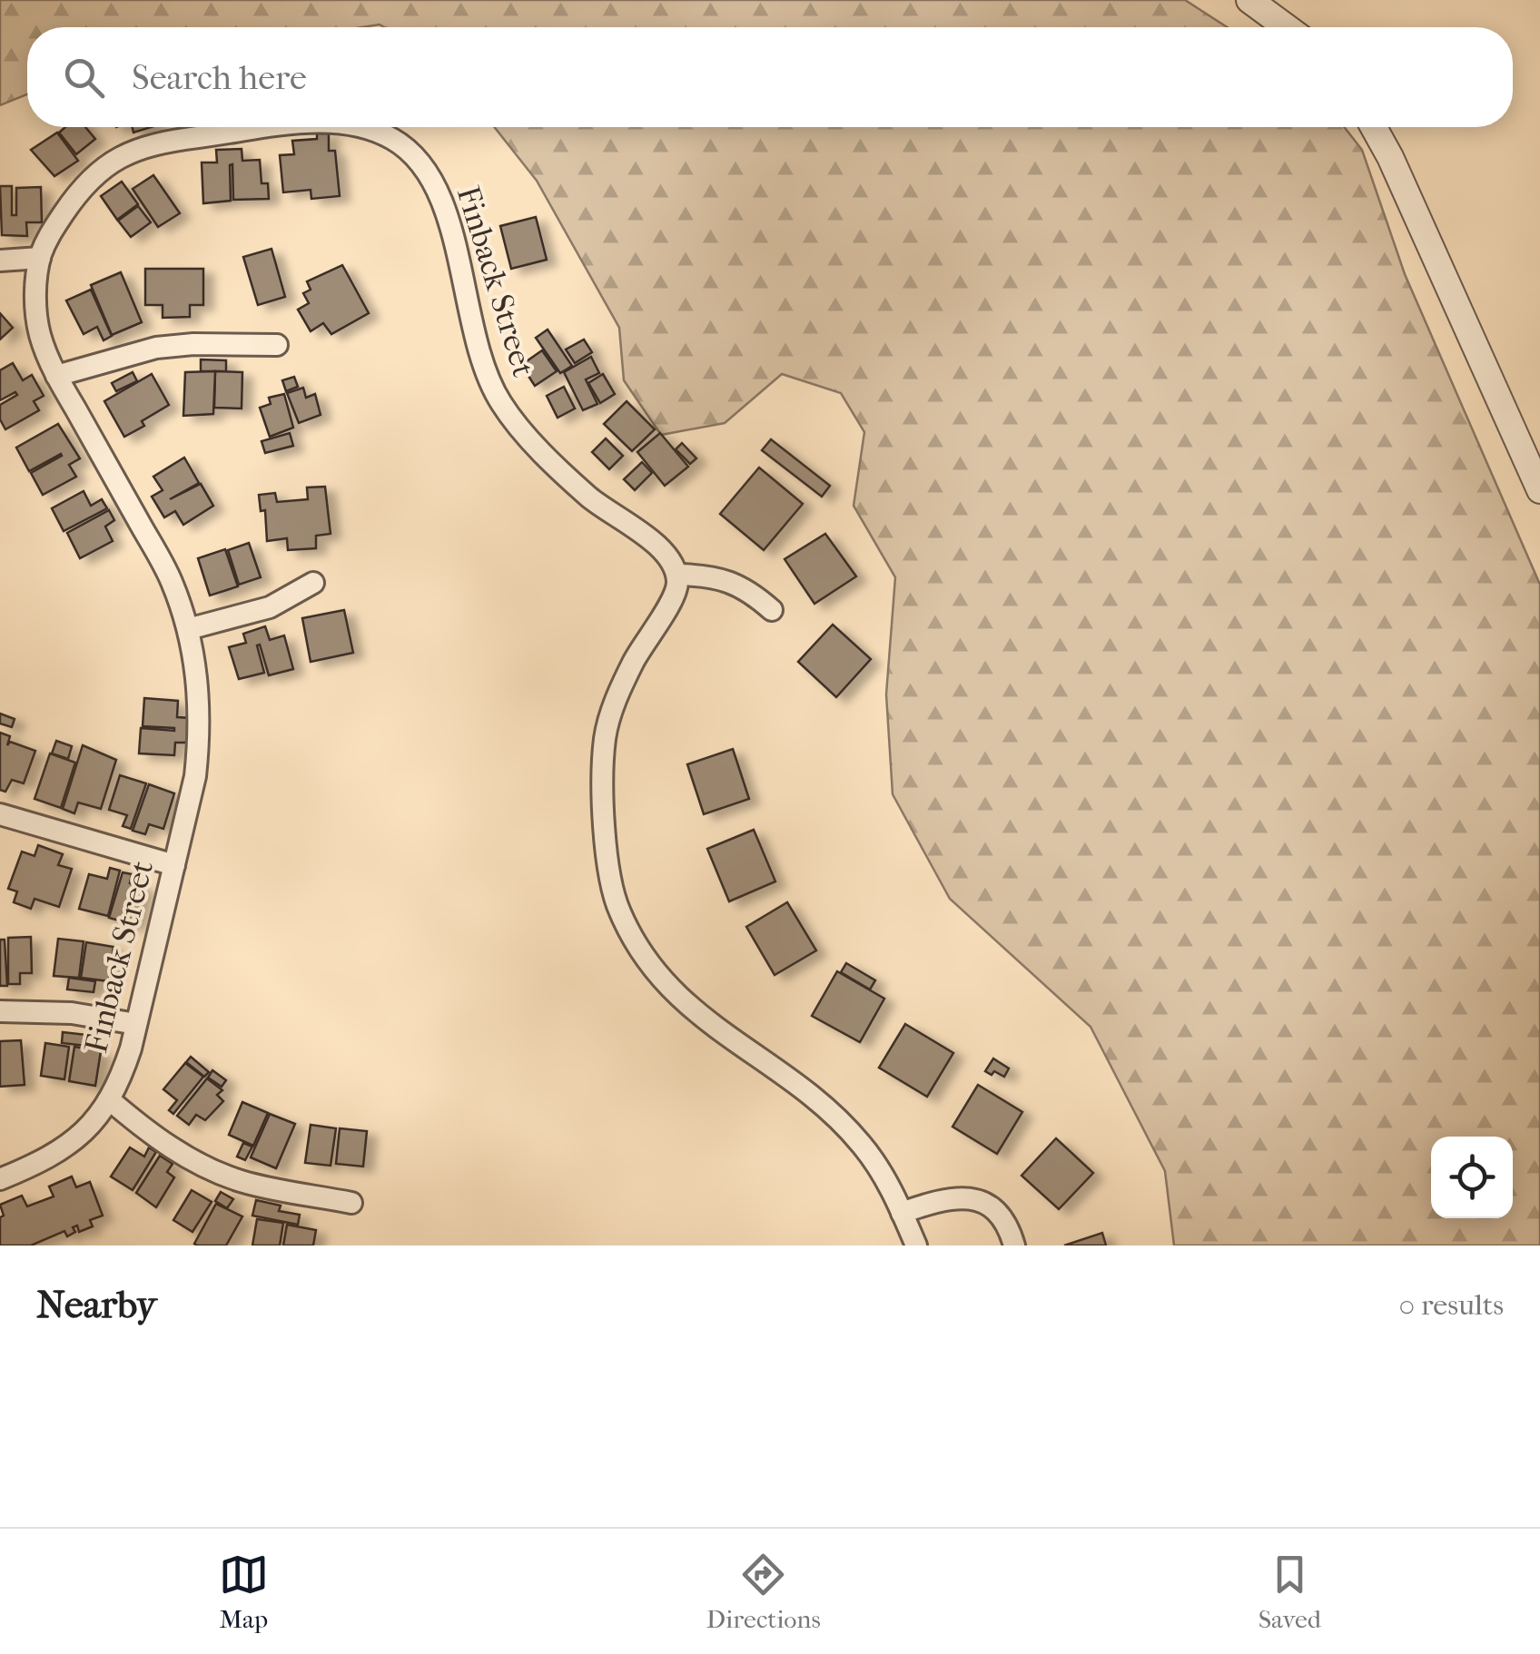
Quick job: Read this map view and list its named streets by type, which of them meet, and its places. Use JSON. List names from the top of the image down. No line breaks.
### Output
{"streets":{"street":["Finback Street"]},"page":{"search":"Search here","heading":["Nearby","0 results"],"nav":["Map","Directions","Saved"]}}
